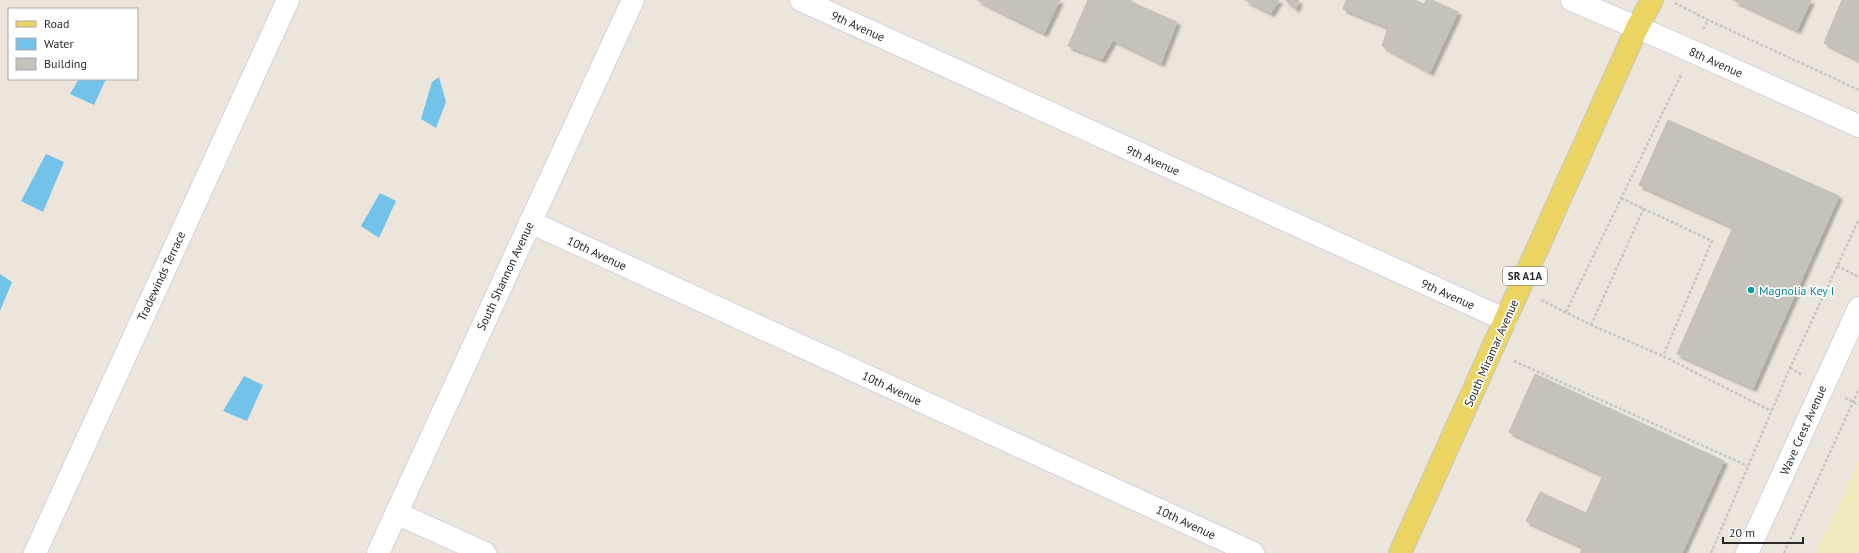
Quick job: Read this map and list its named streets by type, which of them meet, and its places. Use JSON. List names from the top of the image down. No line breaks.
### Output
{"streets":{"main road":["SR A1A","South Miramar Avenue"],"street":["9th Avenue","8th Avenue","10th Avenue","Tradewinds Terrace","South Shannon Avenue","Wave Crest Avenue"]},"crossings":[["9th Avenue","South Miramar Avenue"],["8th Avenue","South Miramar Avenue"],["10th Avenue","South Shannon Avenue"]],"places":["Magnolia Key I"],"legend":["Road","Water","Building"],"scale_bar":"20 m"}
